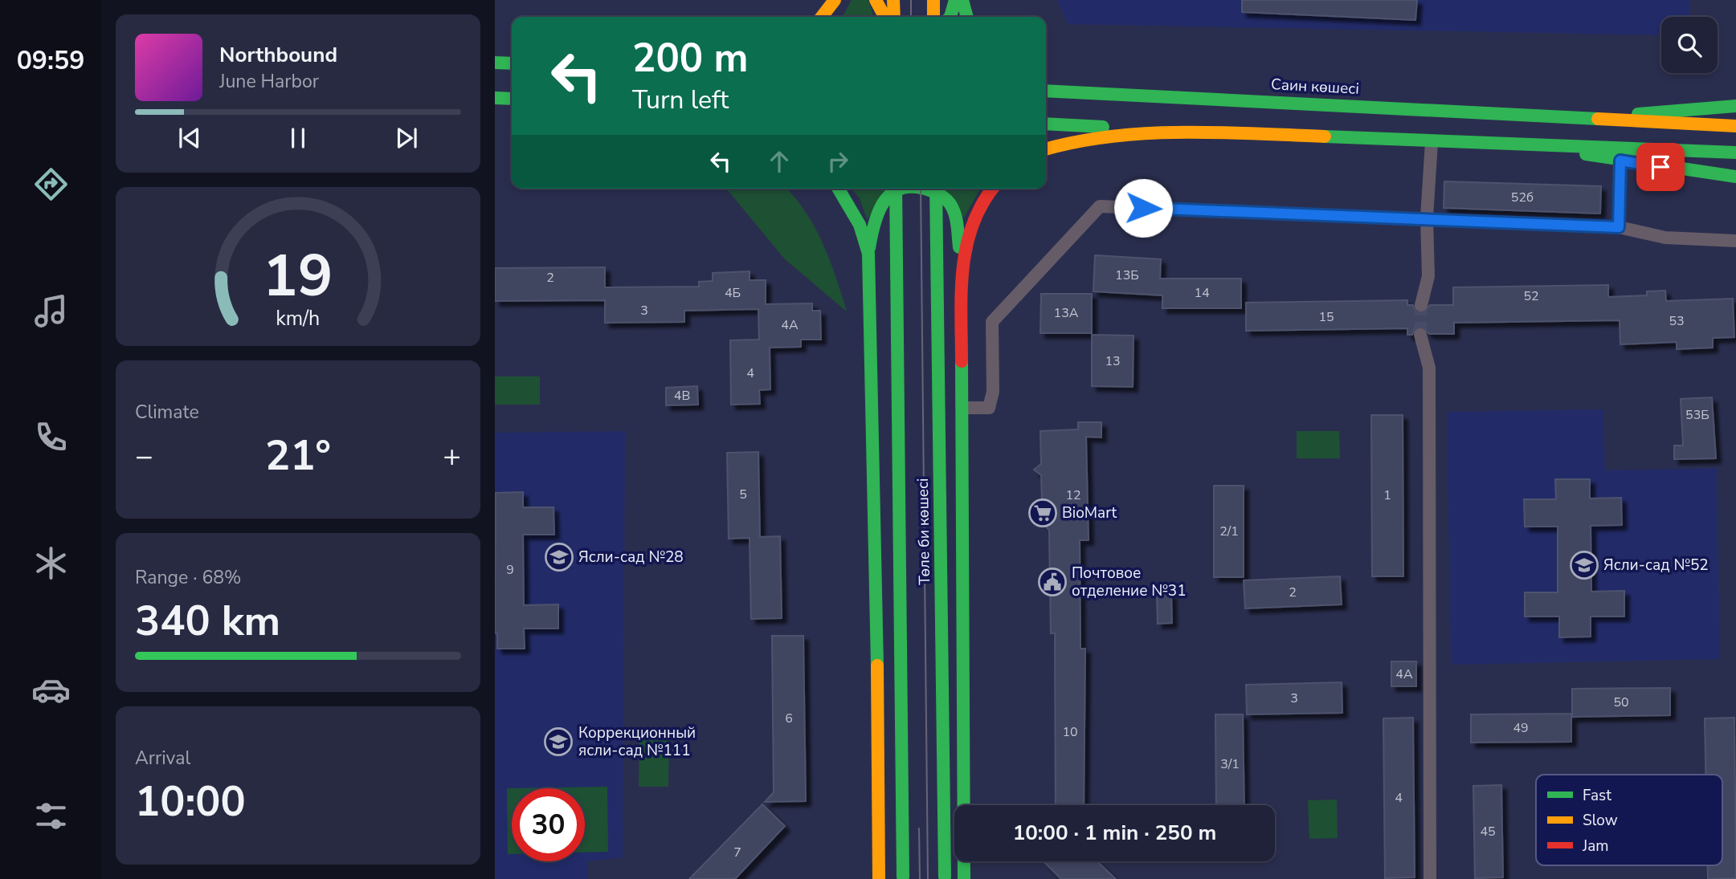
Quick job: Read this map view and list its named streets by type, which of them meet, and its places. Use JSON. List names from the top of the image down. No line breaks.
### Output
{"streets":{"main road":["Саин көшесі","Төле би көшесі"]},"places":{"supermarket":["BioMart"],"school or university":["Ясли-сад №28","Ясли-сад №52","Коррекционный ясли-сад №111"],"public building":["Почтовое отделение №31"]},"house_numbers":["52б","13Б","2","4Б","14","52","3","13А","15","53","4А","13","4","4В","53Б","5","12","1","2/1","9","2","4А","3","50","6","49","10","3/1","4","45","7"],"legend":["Fast","Slow","Jam"],"page":{"tabs":"09:59","turn":["200 m","Turn left"],"song":["Northbound","June Harbor"],"tile":["Climate",["Range · 68%","340 km"],["Arrival","10:00"]],"heat":["−","21°","+"],"limit":"30","trip":"10:00 · 1 min · 250 m","gauge":["19","km/h"]}}
